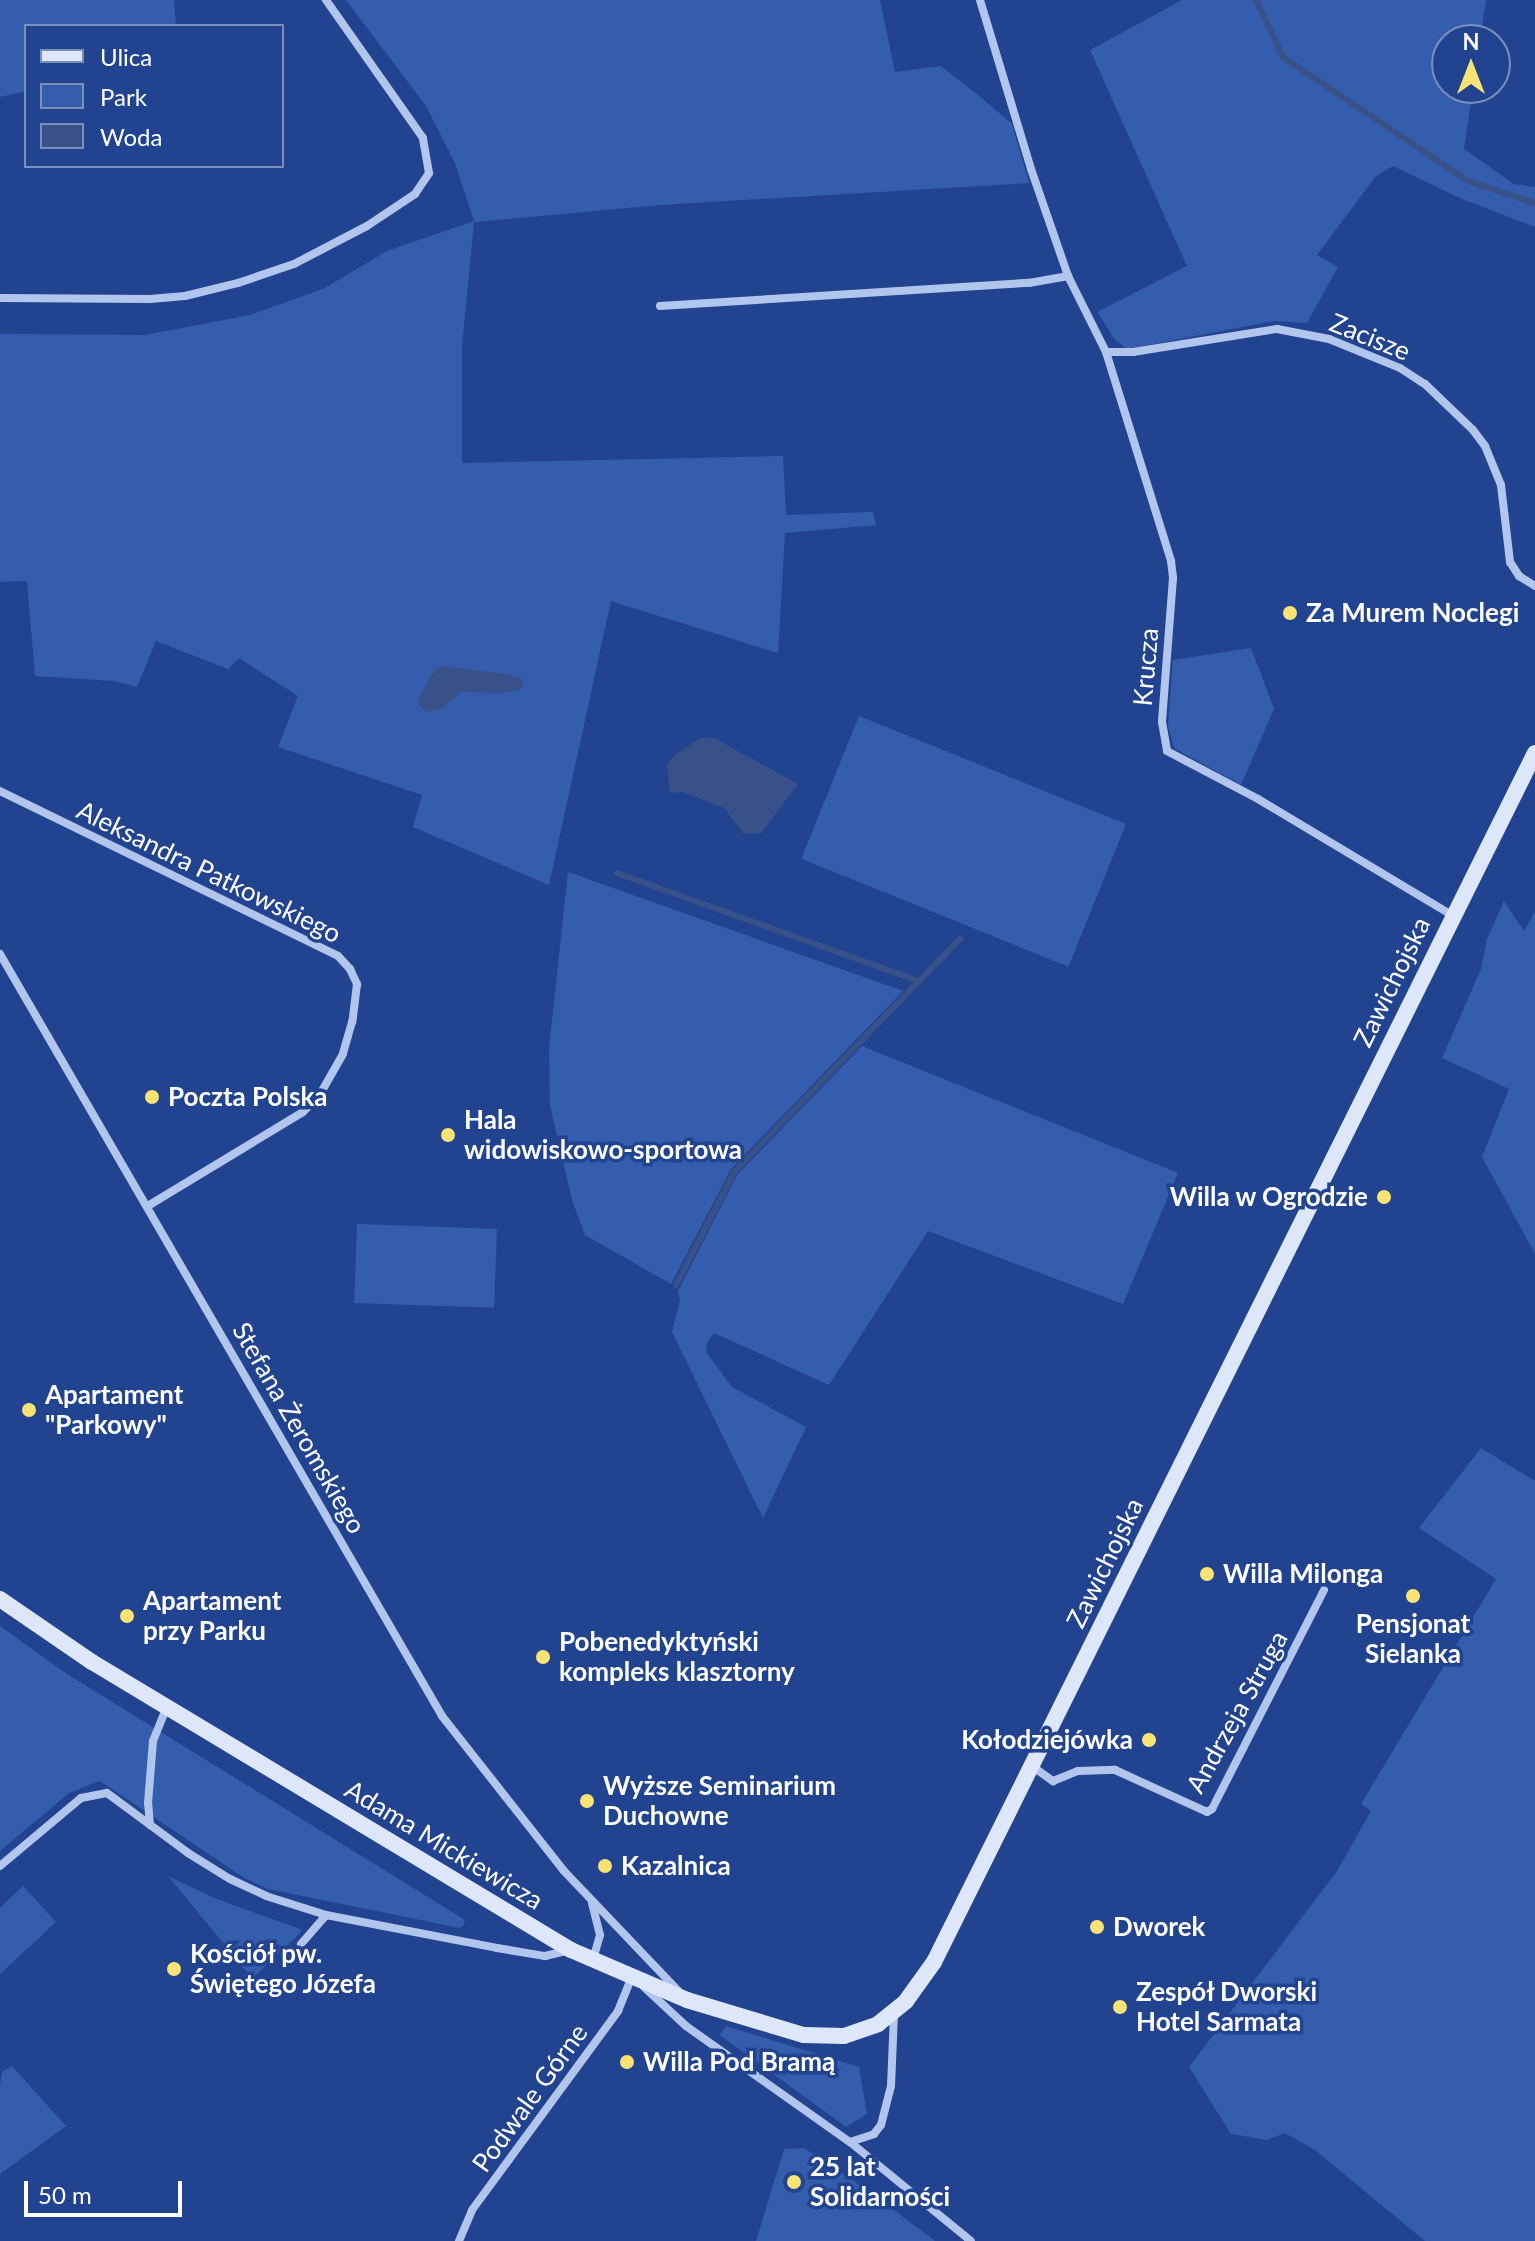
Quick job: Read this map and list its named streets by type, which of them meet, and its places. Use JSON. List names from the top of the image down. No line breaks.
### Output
{"streets":{"street":["Zacisze","Krucza","Aleksandra Patkowskiego","Zawichojska","Stefana Żeromskiego","Andrzeja Struga","Adama Mickiewicza","Podwale Górne"]},"crossings":[["Zacisze","Krucza"],["Krucza","Zawichojska"],["Aleksandra Patkowskiego","Stefana Żeromskiego"],["Zawichojska","Andrzeja Struga"],["Zawichojska","Adama Mickiewicza"],["Stefana Żeromskiego","Adama Mickiewicza"],["Adama Mickiewicza","Podwale Górne"]],"places":["Za Murem Noclegi","Poczta Polska","Hala widowiskowo-sportowa","Willa w Ogrodzie","Apartament \"Parkowy\"","Willa Milonga","Pensjonat Sielanka","Apartament przy Parku","Pobenedyktyński kompleks klasztorny","Kołodziejówka","Wyższe Seminarium Duchowne","Kazalnica","Dworek","Kościół pw. Świętego Józefa","Zespół Dworski Hotel Sarmata","Willa Pod Bramą","25 lat Solidarności"],"legend":["Ulica","Park","Woda"],"scale_bar":"50 m","north":"top"}
